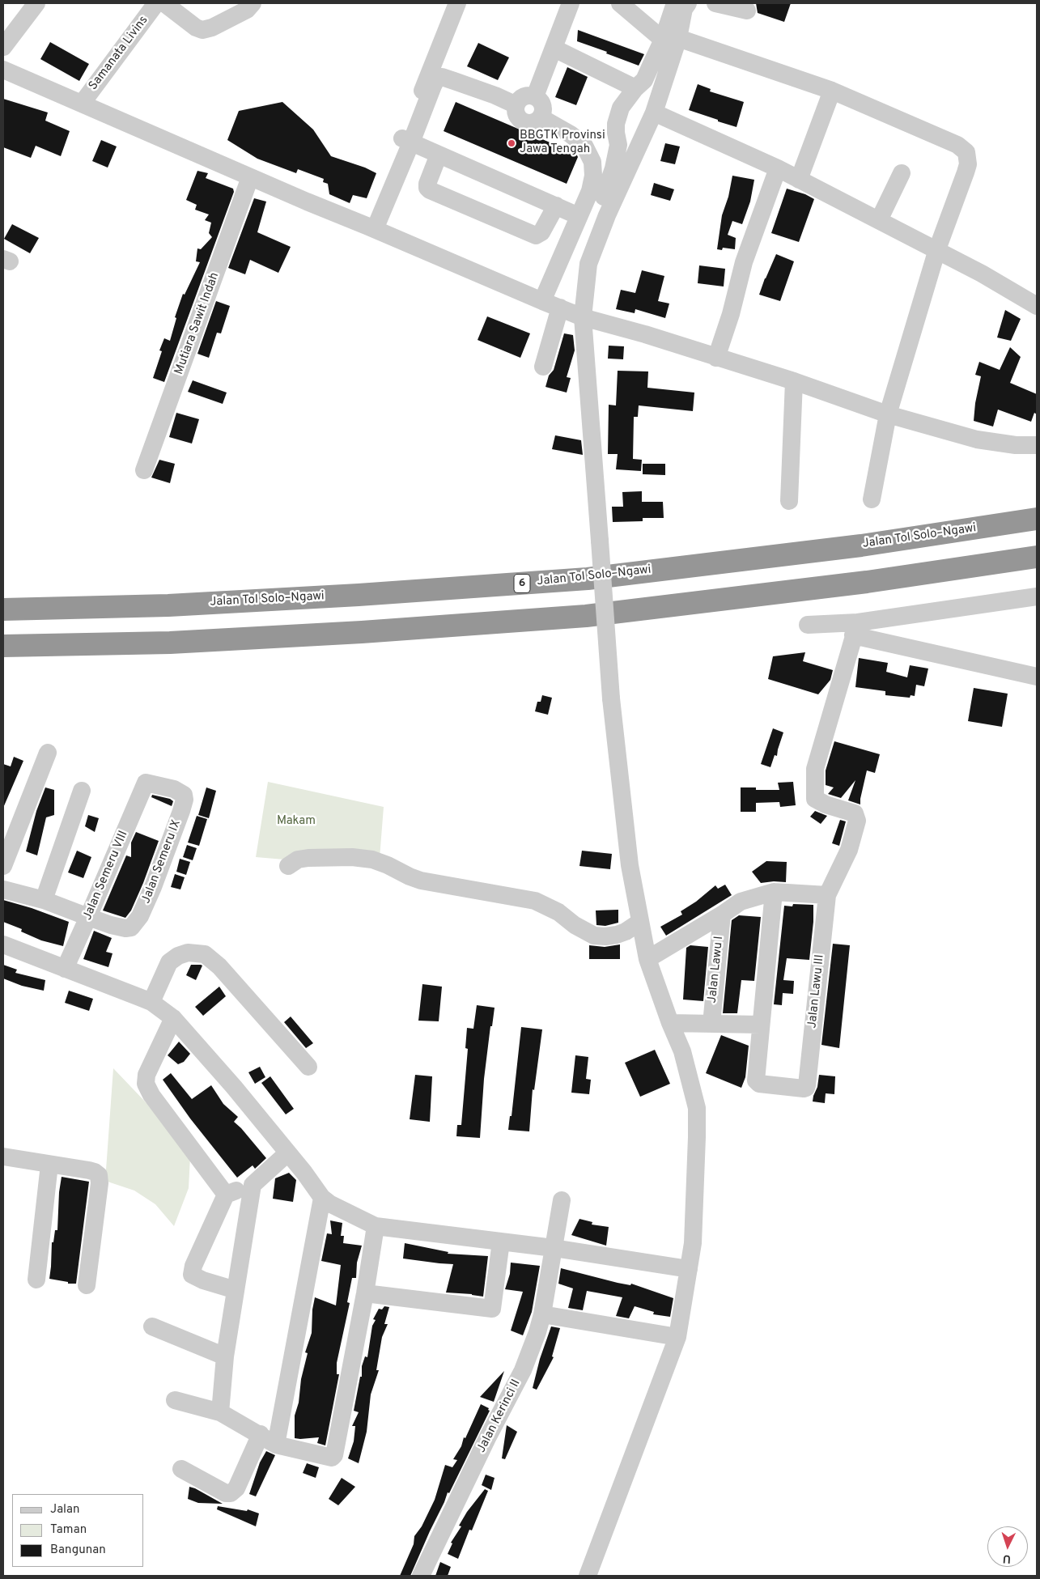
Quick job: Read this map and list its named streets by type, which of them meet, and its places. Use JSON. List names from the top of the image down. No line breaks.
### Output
{"streets":{"highway":["Jalan Tol Solo–Ngawi","6"],"street":["Samanata Livins","Mutiara Sawit Indah","Jalan Semeru IX","Jalan Semeru VIII","Jalan Lawu I","Jalan Lawu III","Jalan Kerinci II"]},"crossings":[["Jalan Semeru IX","Jalan Semeru VIII"]],"parks":["Makam"],"places":["BBGTK Provinsi Jawa Tengah"],"legend":["Jalan","Taman","Bangunan"],"north":"bottom"}
